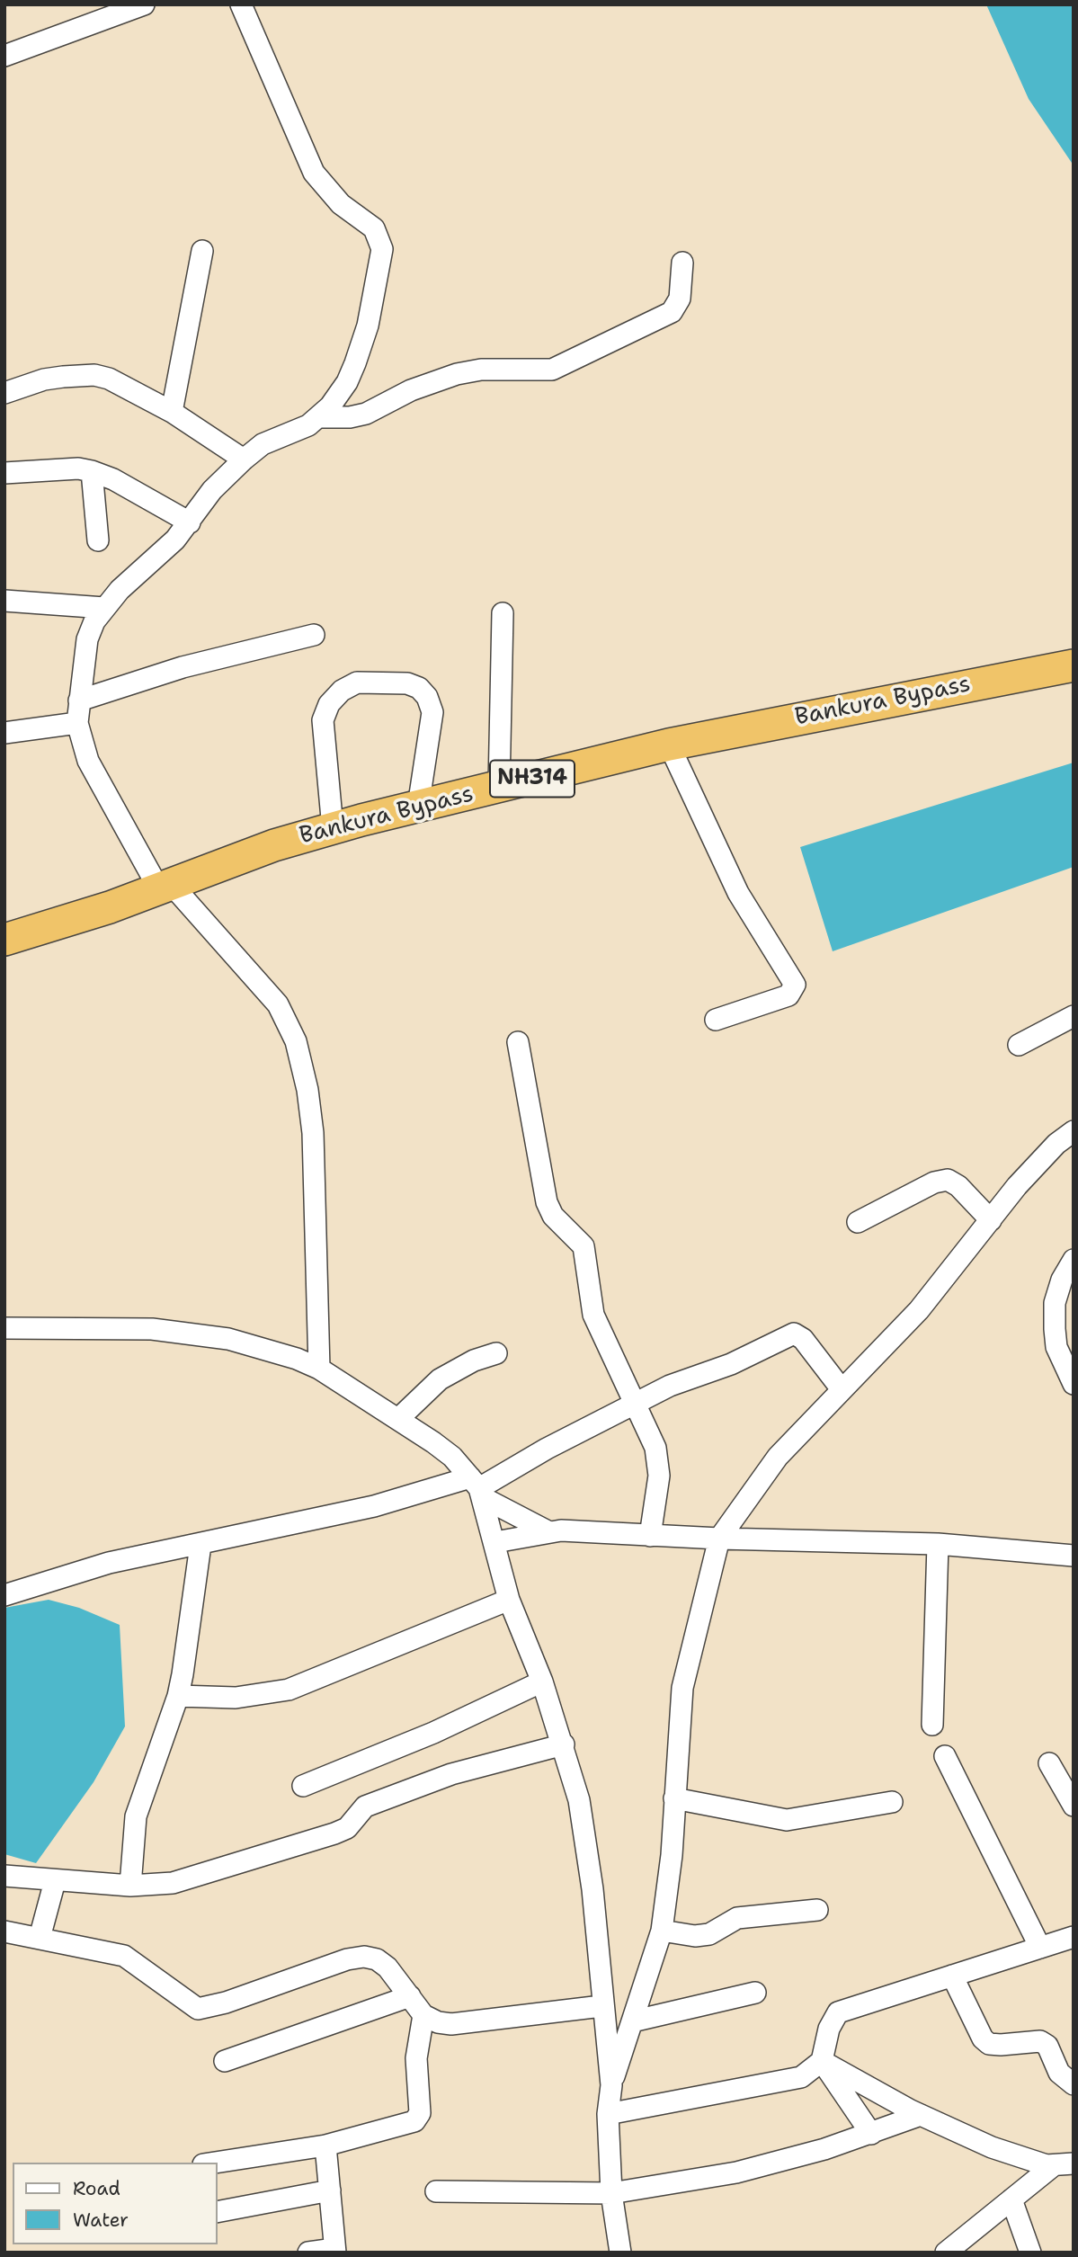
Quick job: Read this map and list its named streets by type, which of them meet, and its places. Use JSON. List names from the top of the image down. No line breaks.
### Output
{"streets":{"highway":["Bankura Bypass","NH314"]},"legend":["Road","Water"]}
